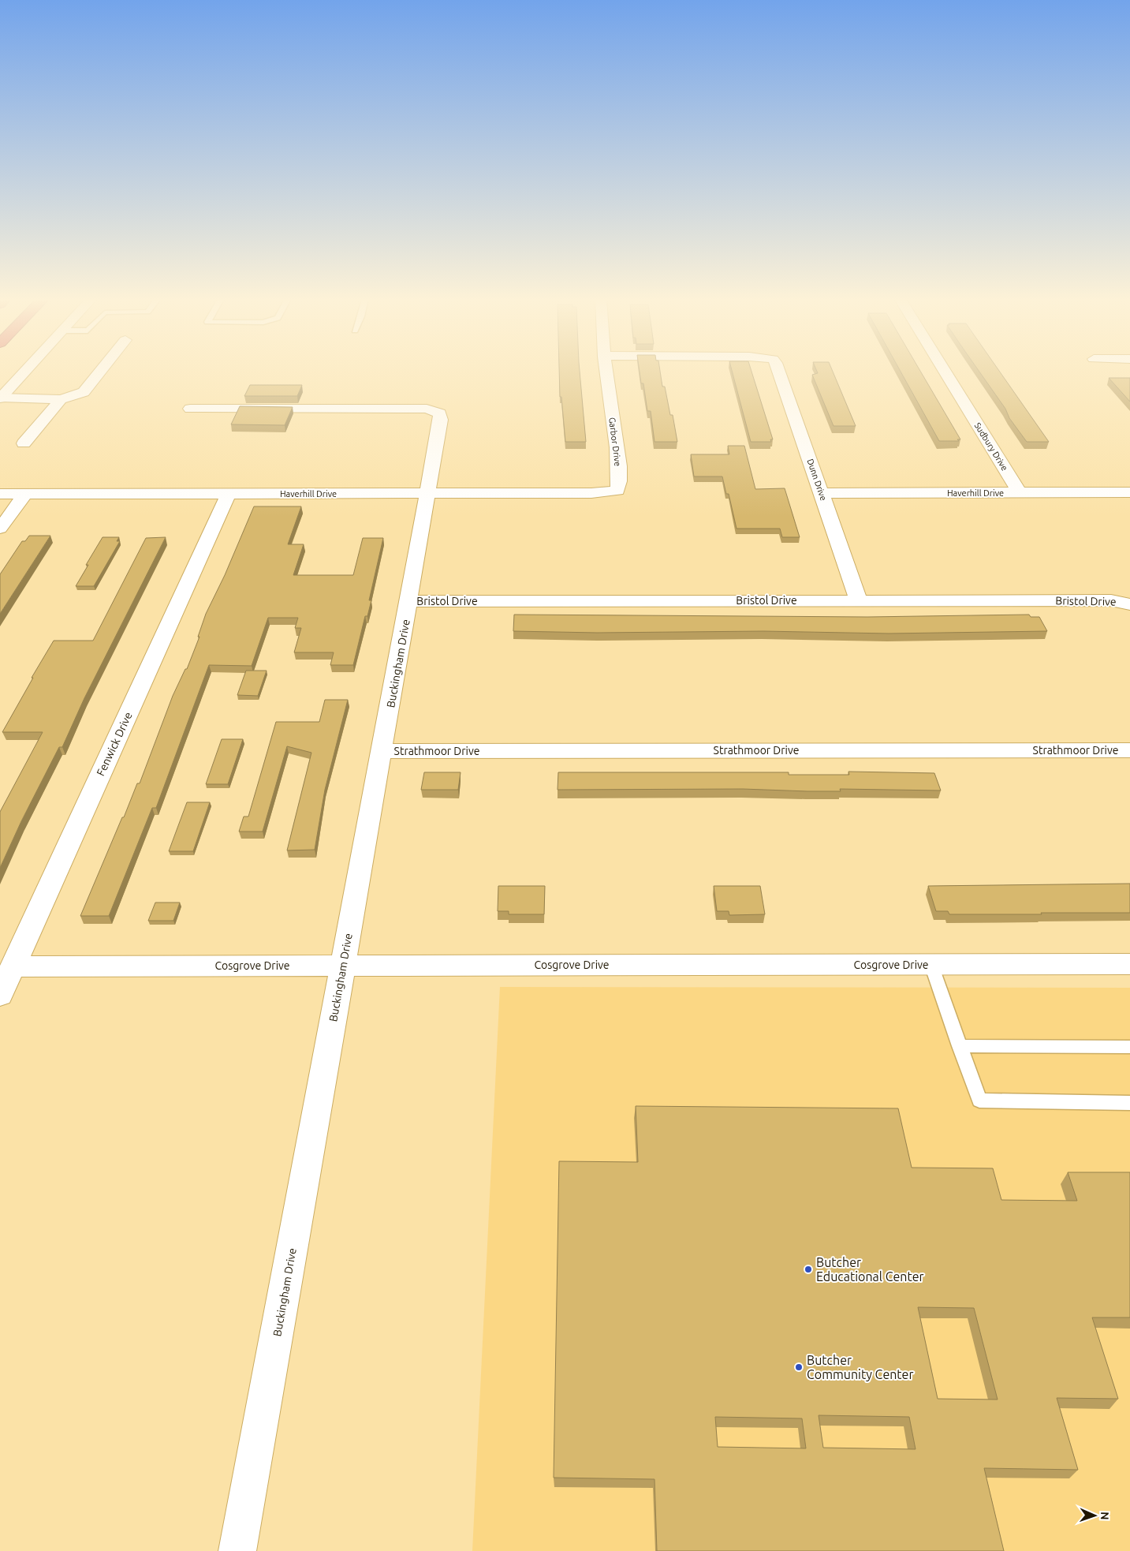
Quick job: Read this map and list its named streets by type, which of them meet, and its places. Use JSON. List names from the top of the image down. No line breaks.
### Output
{"streets":{"street":["Garbor Drive","Sudbury Drive","Dunn Drive","Haverhill Drive","Bristol Drive","Buckingham Drive","Fenwick Drive","Strathmoor Drive","Cosgrove Drive"]},"crossings":[["Garbor Drive","Haverhill Drive"],["Sudbury Drive","Haverhill Drive"],["Dunn Drive","Haverhill Drive"],["Dunn Drive","Bristol Drive"],["Haverhill Drive","Buckingham Drive"],["Haverhill Drive","Fenwick Drive"],["Bristol Drive","Buckingham Drive"],["Buckingham Drive","Strathmoor Drive"],["Buckingham Drive","Cosgrove Drive"],["Fenwick Drive","Cosgrove Drive"]],"places":["Butcher Educational Center","Butcher Community Center"],"north":"right"}
